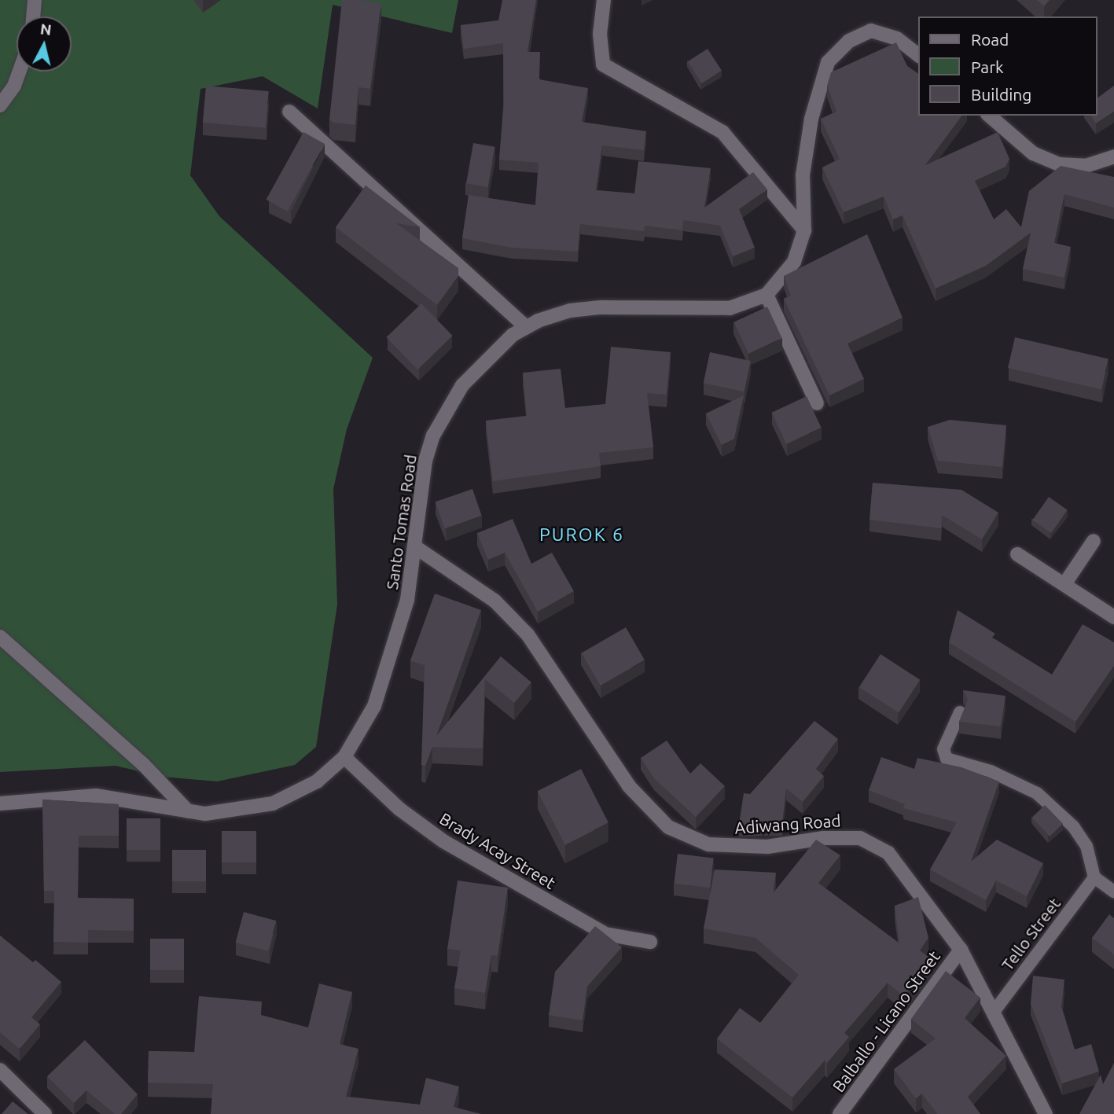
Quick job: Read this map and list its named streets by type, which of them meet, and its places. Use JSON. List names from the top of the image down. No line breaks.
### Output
{"streets":{"street":["Santo Tomas Road","Adiwang Road","Brady Acay Street","Balballo - Licano Street"],"lane":["Tello Street"]},"crossings":[["Santo Tomas Road","Adiwang Road"],["Santo Tomas Road","Brady Acay Street"],["Adiwang Road","Tello Street"],["Adiwang Road","Balballo - Licano Street"]],"districts":["PUROK 6"],"legend":["Road","Park","Building"],"north":"top"}
